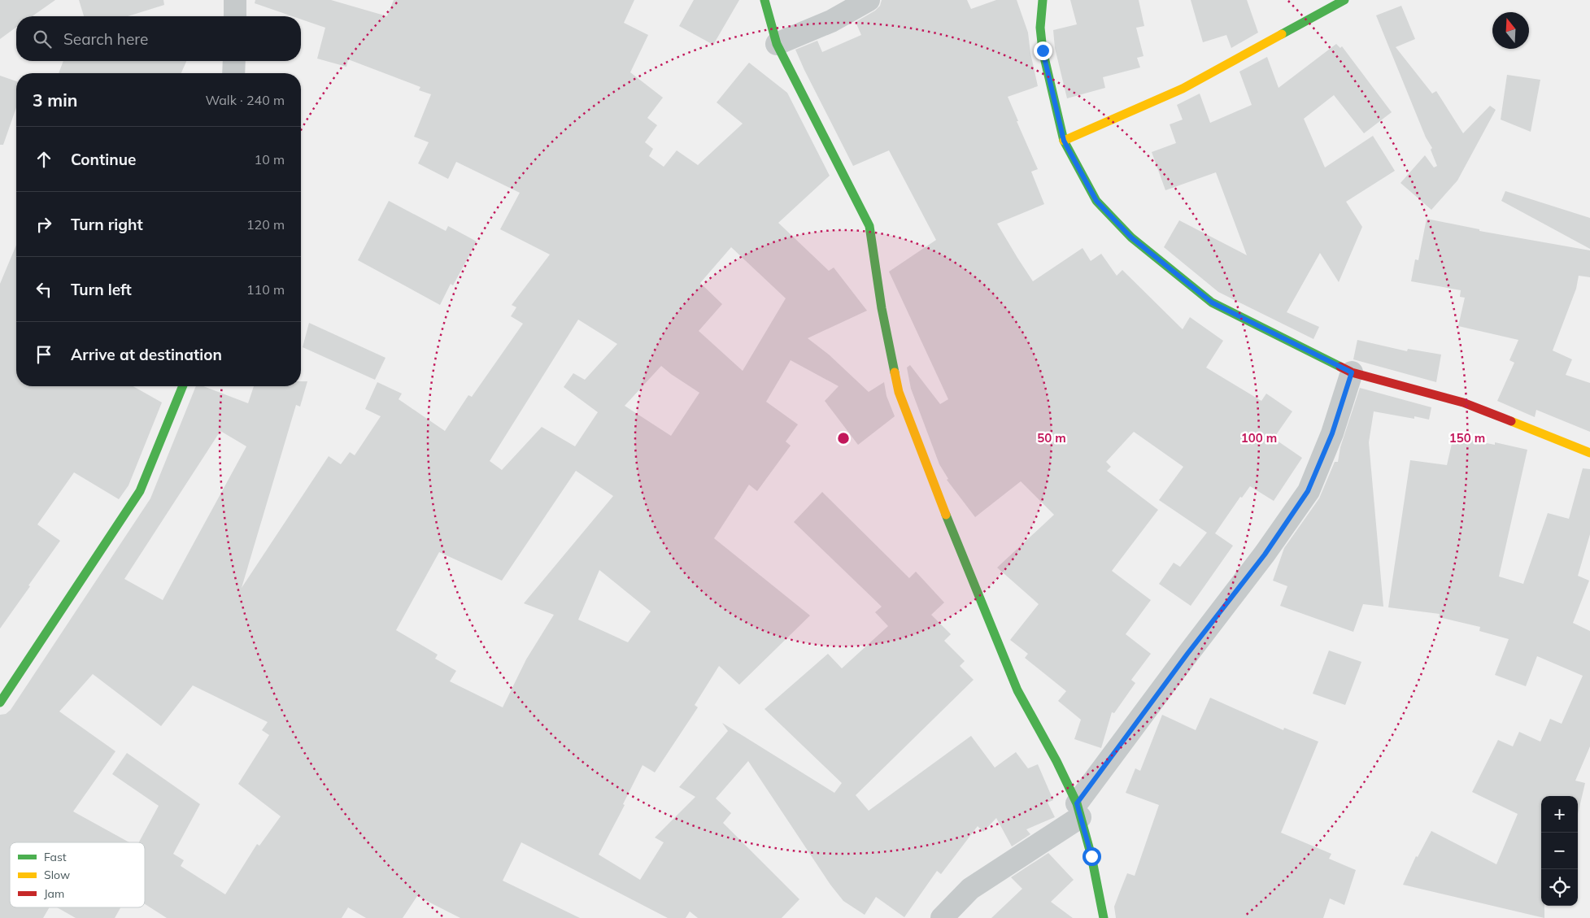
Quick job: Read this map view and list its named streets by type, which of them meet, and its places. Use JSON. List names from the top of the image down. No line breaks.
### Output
{"legend":["Fast","Slow","Jam"],"north":"top","page":{"search":"Search here","heading":["3 min","Walk · 240 m"],"list":[["Continue","10 m"],["Turn right","120 m"],["Turn left","110 m"],"Arrive at destination"],"map_buttons":["+","−"]},"rings":["50 m","100 m","150 m"]}
